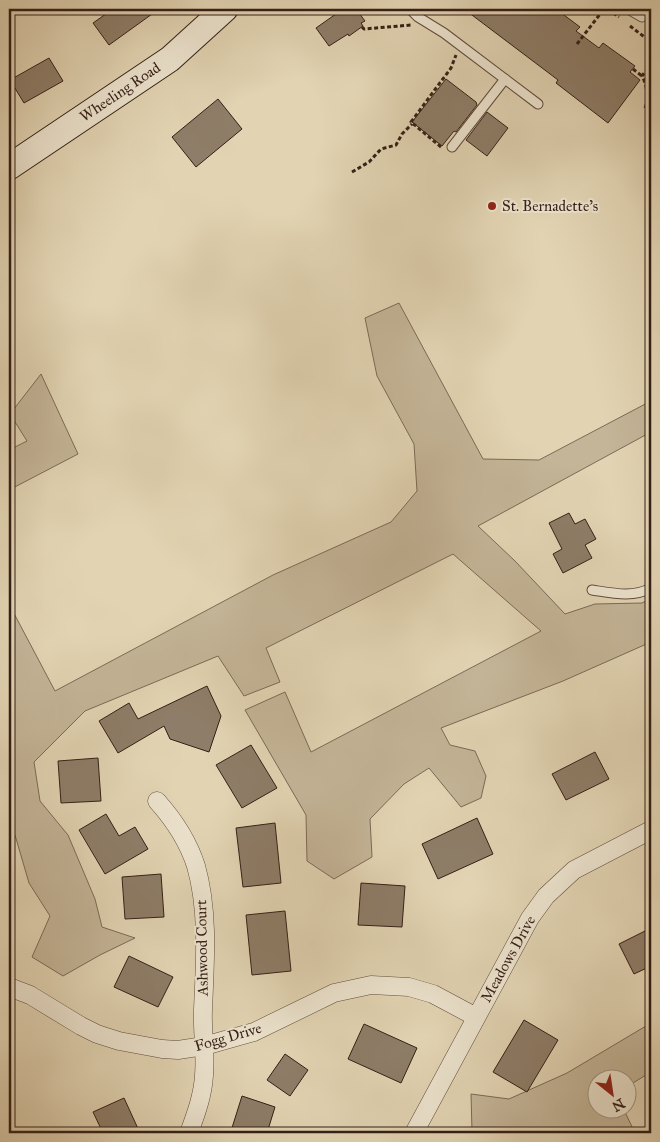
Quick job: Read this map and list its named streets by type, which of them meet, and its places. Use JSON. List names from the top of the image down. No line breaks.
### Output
{"streets":{"street":["Wheeling Road","Ashwood Court","Meadows Drive","Fogg Drive"]},"crossings":[["Ashwood Court","Fogg Drive"],["Meadows Drive","Fogg Drive"]],"places":["St. Bernadette's"],"north":"bottom right"}
